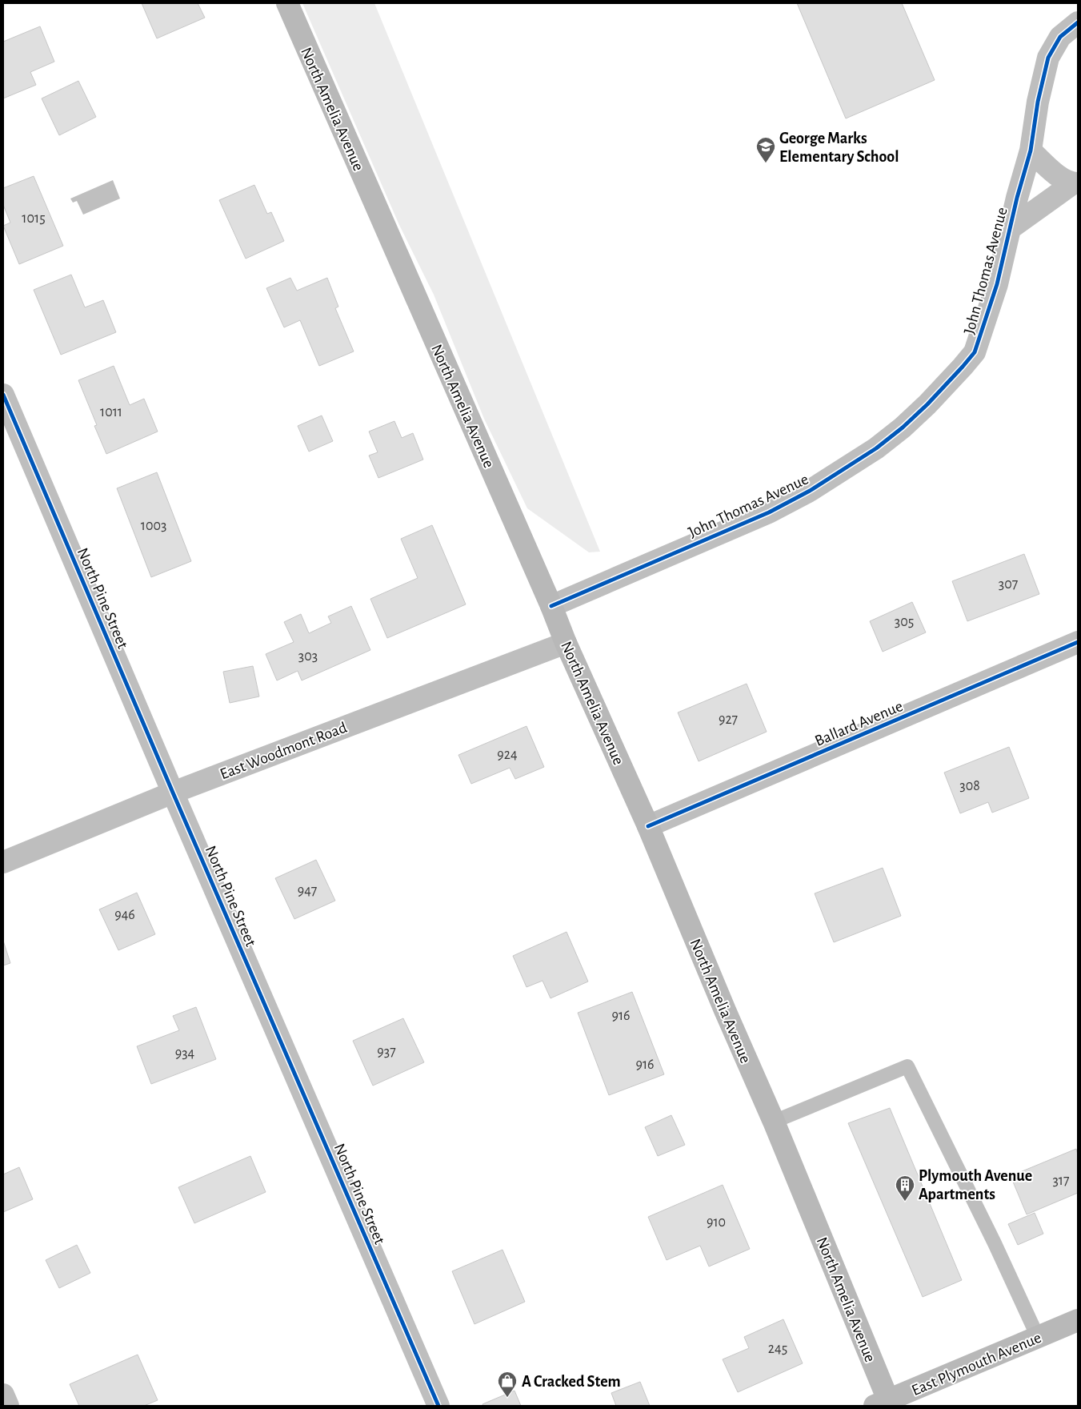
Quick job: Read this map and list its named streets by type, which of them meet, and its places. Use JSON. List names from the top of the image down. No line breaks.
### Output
{"streets":{"main road":["North Amelia Avenue","East Plymouth Avenue"],"street":["John Thomas Avenue","North Pine Street","Ballard Avenue","East Woodmont Road"]},"crossings":[["North Amelia Avenue","John Thomas Avenue"],["North Amelia Avenue","Ballard Avenue"],["North Amelia Avenue","East Woodmont Road"],["North Amelia Avenue","East Plymouth Avenue"],["North Pine Street","East Woodmont Road"]],"places":{"school or university":["George Marks Elementary School"],"building":["Plymouth Avenue Apartments"],"shop":["A Cracked Stem"]},"house_numbers":["1015","1011","1003","307","305","303","927","924","308","947","946","916","937","934","916","317","910","245"]}
